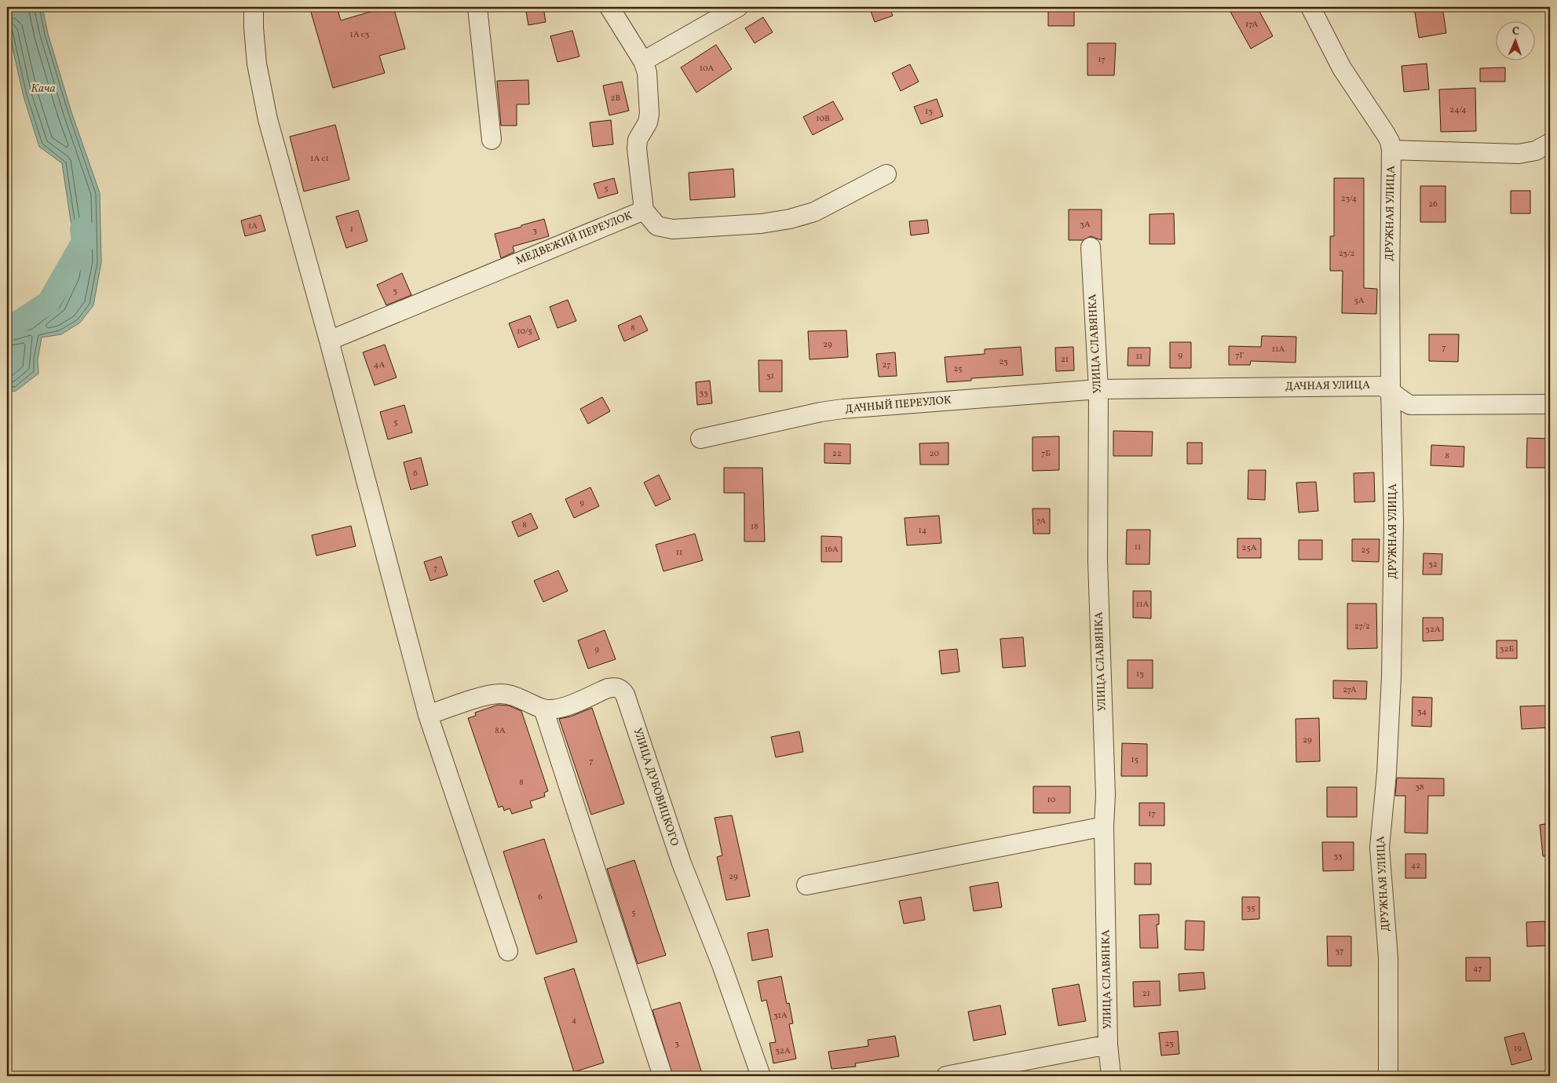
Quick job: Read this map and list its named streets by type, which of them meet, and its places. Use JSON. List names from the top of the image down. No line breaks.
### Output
{"streets":{"street":["ДРУЖНАЯ УЛИЦА","МЕДВЕЖИЙ ПЕРЕУЛОК","УЛИЦА СЛАВЯНКА","ДАЧНАЯ УЛИЦА","ДАЧНЫЙ ПЕРЕУЛОК","УЛИЦА ДУБОВИЦКОГО"]},"crossings":[["ДРУЖНАЯ УЛИЦА","ДАЧНАЯ УЛИЦА"],["УЛИЦА СЛАВЯНКА","ДАЧНАЯ УЛИЦА"],["УЛИЦА СЛАВЯНКА","ДАЧНЫЙ ПЕРЕУЛОК"],["ДАЧНАЯ УЛИЦА","ДАЧНЫЙ ПЕРЕУЛОК"]],"water":["Кача"],"house_numbers":["17А","1А с3","17","10А","2В","24/4","13","10В","1А с1","5","23/4","26","3А","1А","1","3","23/2","3","5А","8","10/5","29","7","11А","9","7Г","11","21","23","4А","27","25","31","33","5","22","20","7Б","8","6","9","7А","8","18","14","11","25А","16А","25","11","32","7","11А","27/2","32А","32Б","9","13","27А","34","8А","29","15","7","8","38","10","17","33","42","29","6","35","5","37","47","21","31А","4","3","23","19","32А"],"north":"top"}
